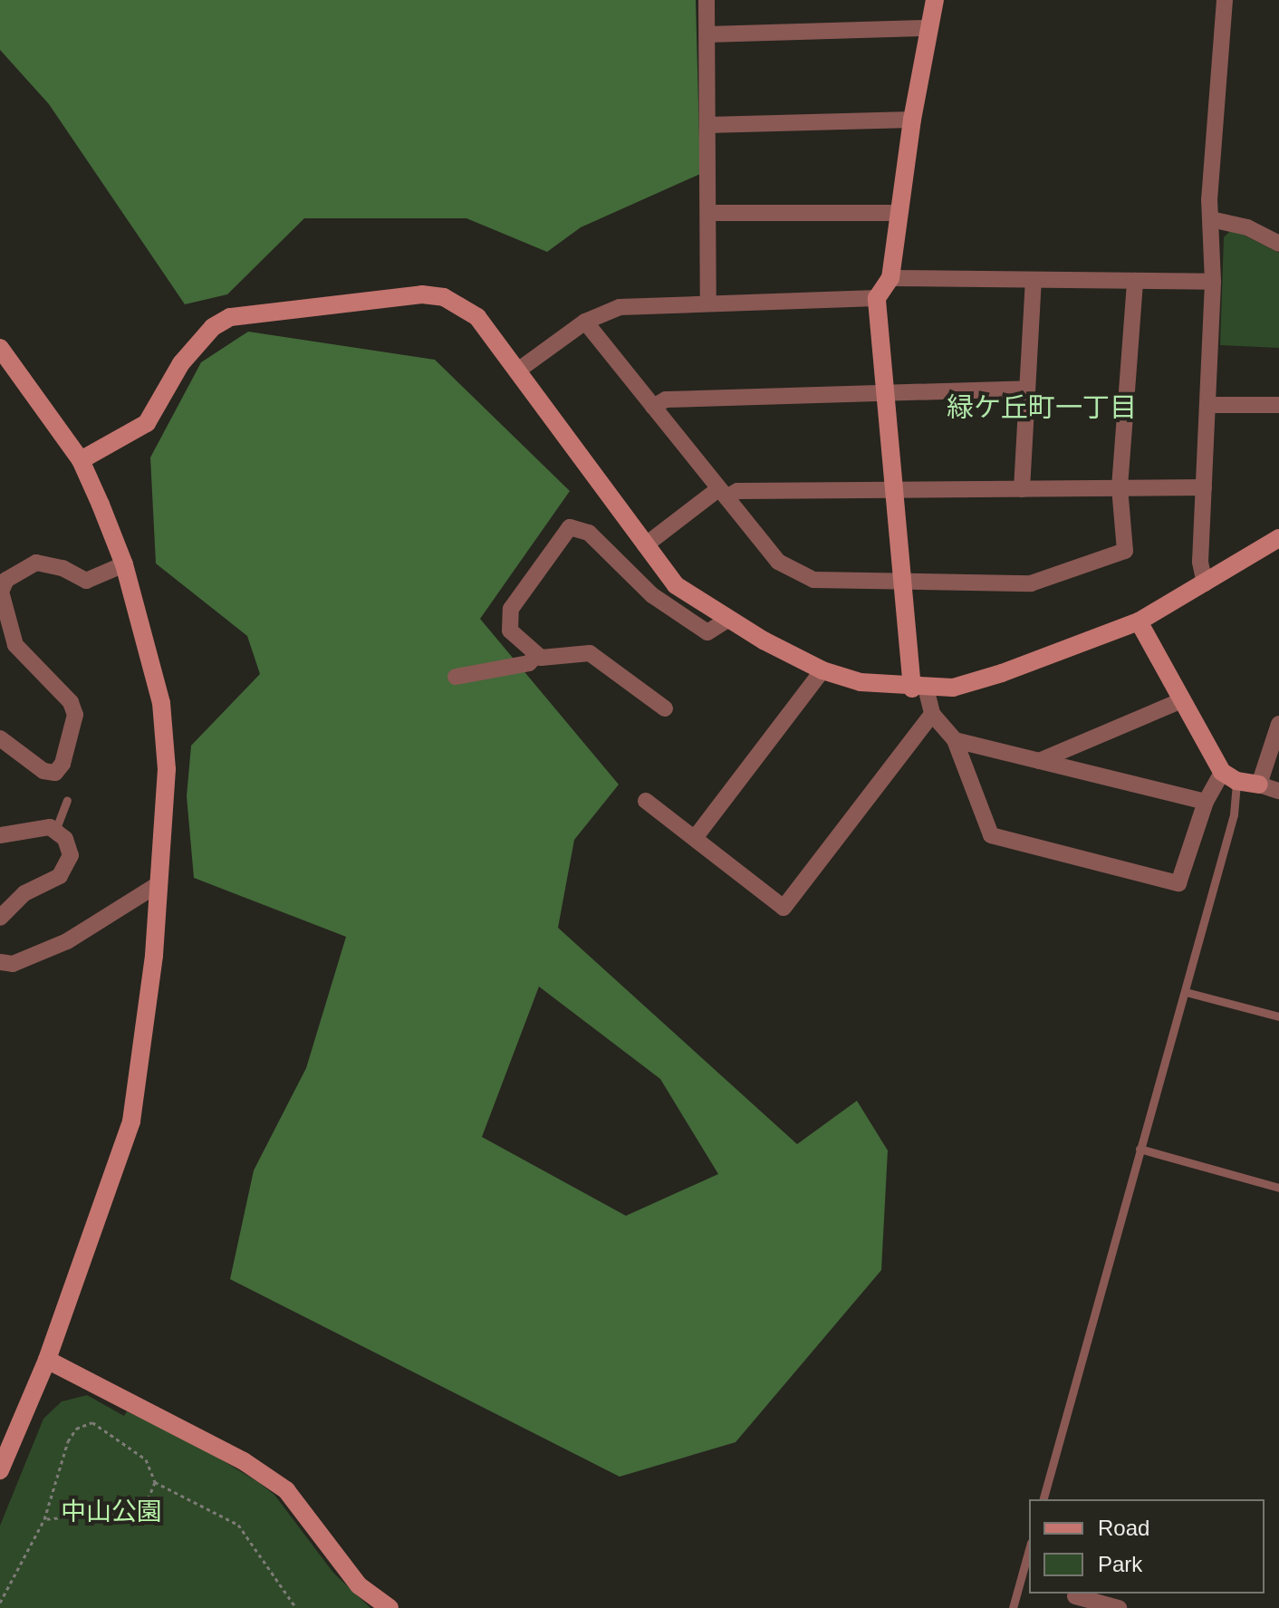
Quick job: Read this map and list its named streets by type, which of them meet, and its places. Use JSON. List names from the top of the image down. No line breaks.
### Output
{"districts":["緑ケ丘町一丁目"],"parks":["中山公園"],"legend":["Road","Park"]}
